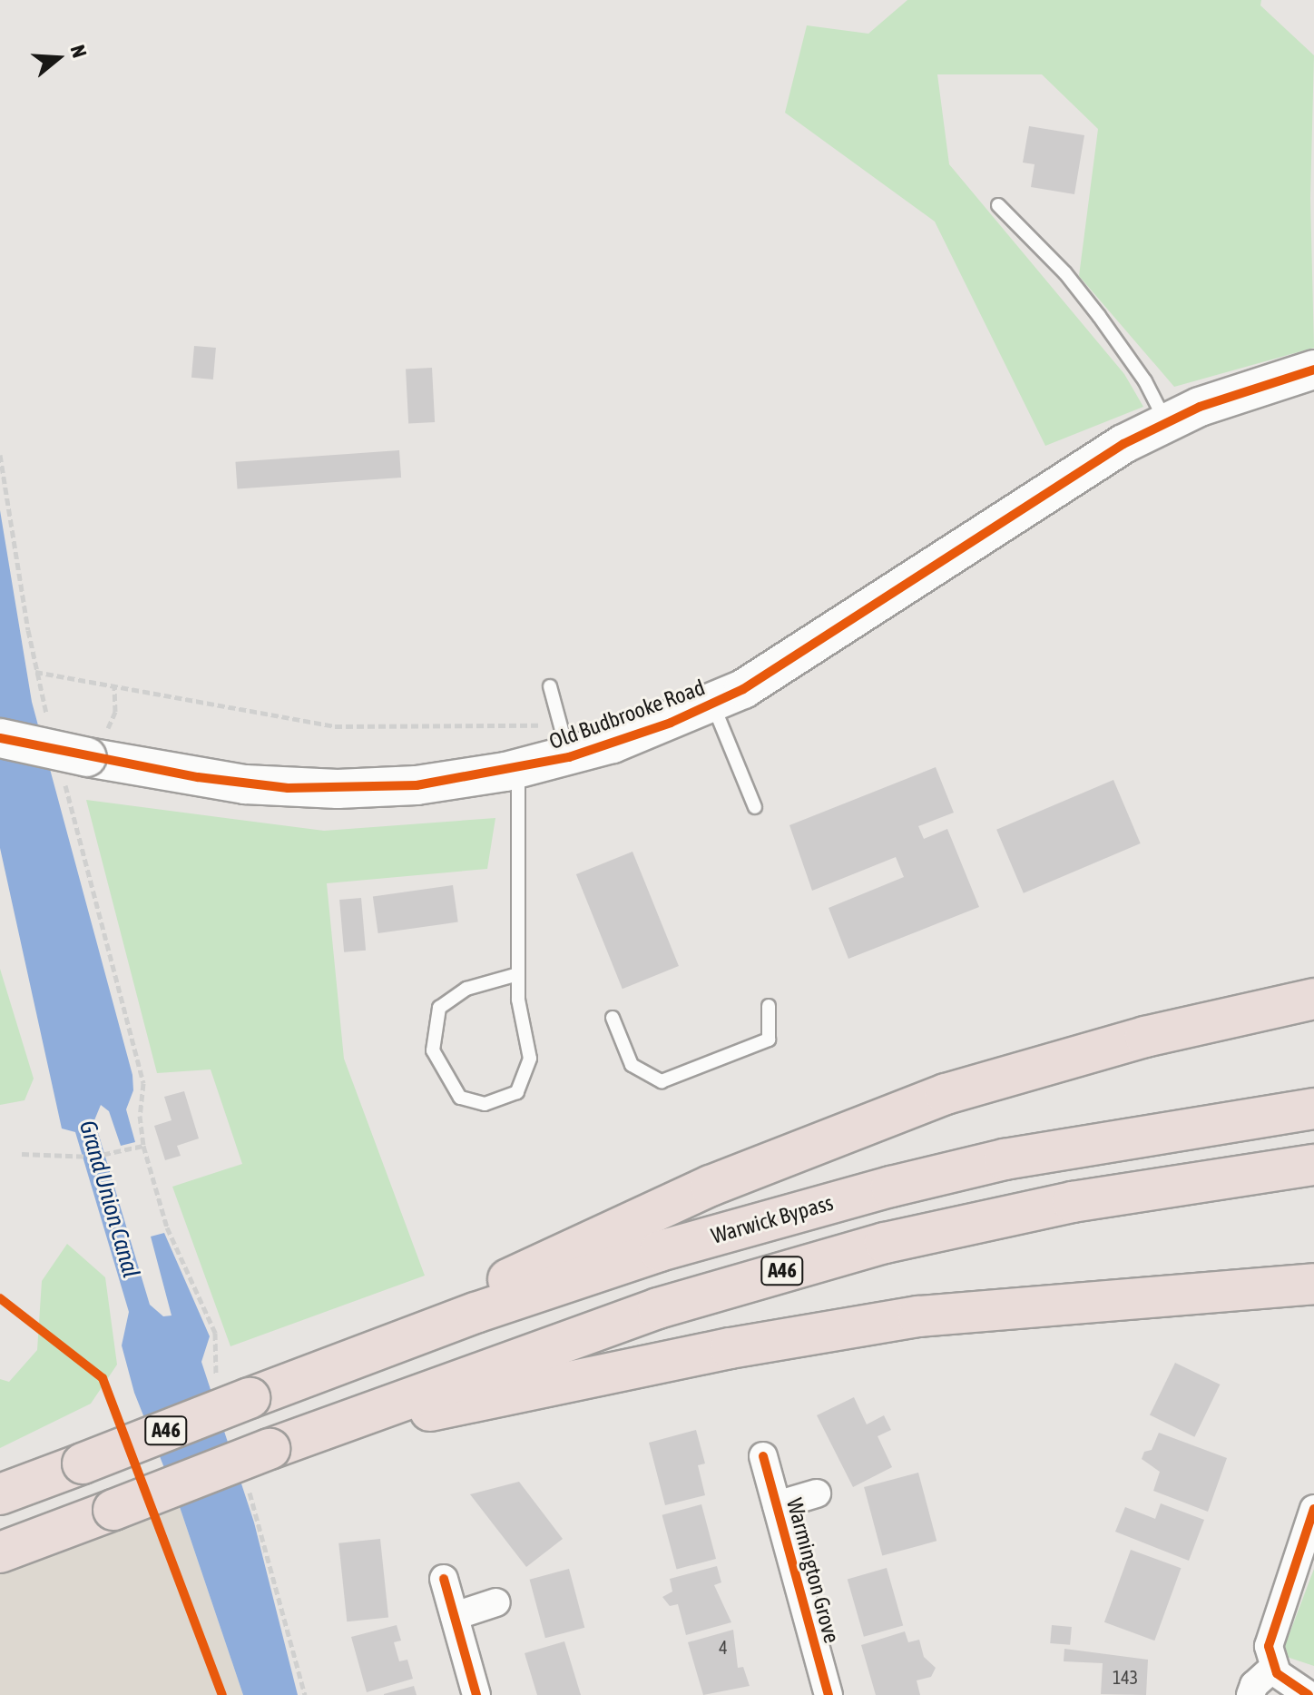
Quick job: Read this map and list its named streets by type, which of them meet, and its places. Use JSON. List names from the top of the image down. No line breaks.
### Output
{"streets":{"highway":["Warwick Bypass","A46"],"street":["Old Budbrooke Road","Warmington Grove"]},"water":["Grand Union Canal"],"house_numbers":["4","143"],"north":"right"}
